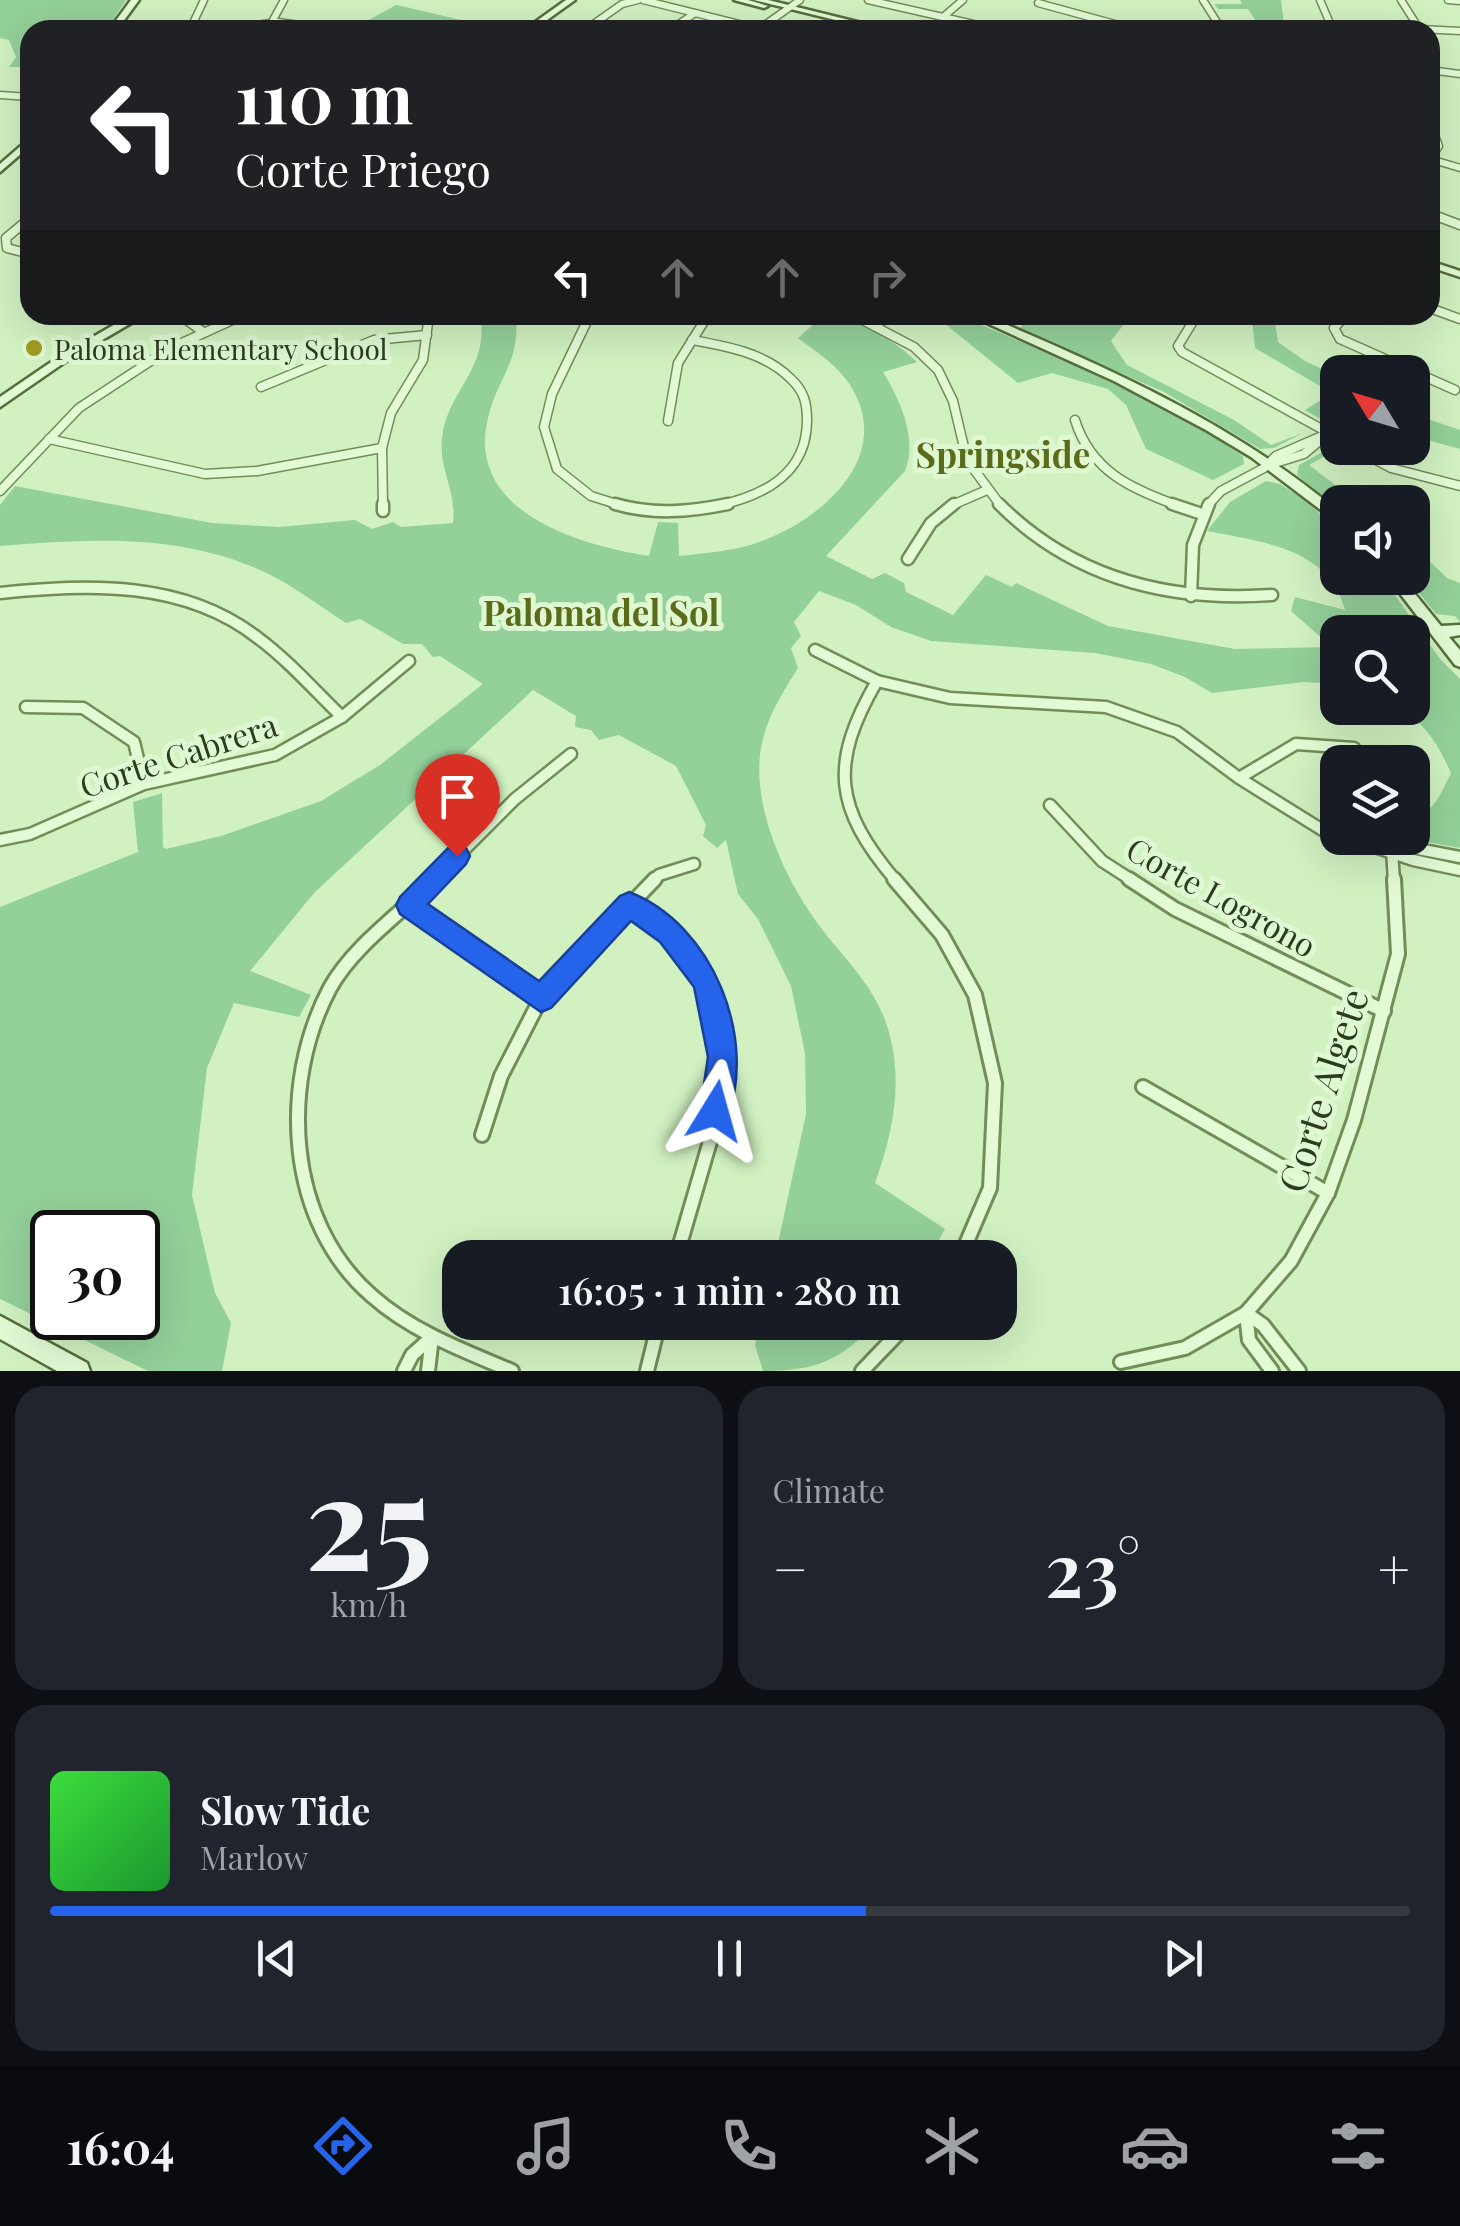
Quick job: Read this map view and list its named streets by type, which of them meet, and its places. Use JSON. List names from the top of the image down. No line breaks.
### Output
{"streets":{"street":["Corte Cabrera","Corte Logrono","Corte Algete"]},"crossings":[["Corte Logrono","Corte Algete"]],"districts":["Springside","Paloma del Sol"],"places":["Paloma Elementary School"],"north":"top left","page":{"turn":["110 m","Corte Priego"],"limit":"30","trip":"16:05 · 1 min · 280 m","tile":[["25","km/h"],"Climate"],"heat":["−","23°","+"],"song":["Slow Tide","Marlow"],"tabs":"16:04"}}
